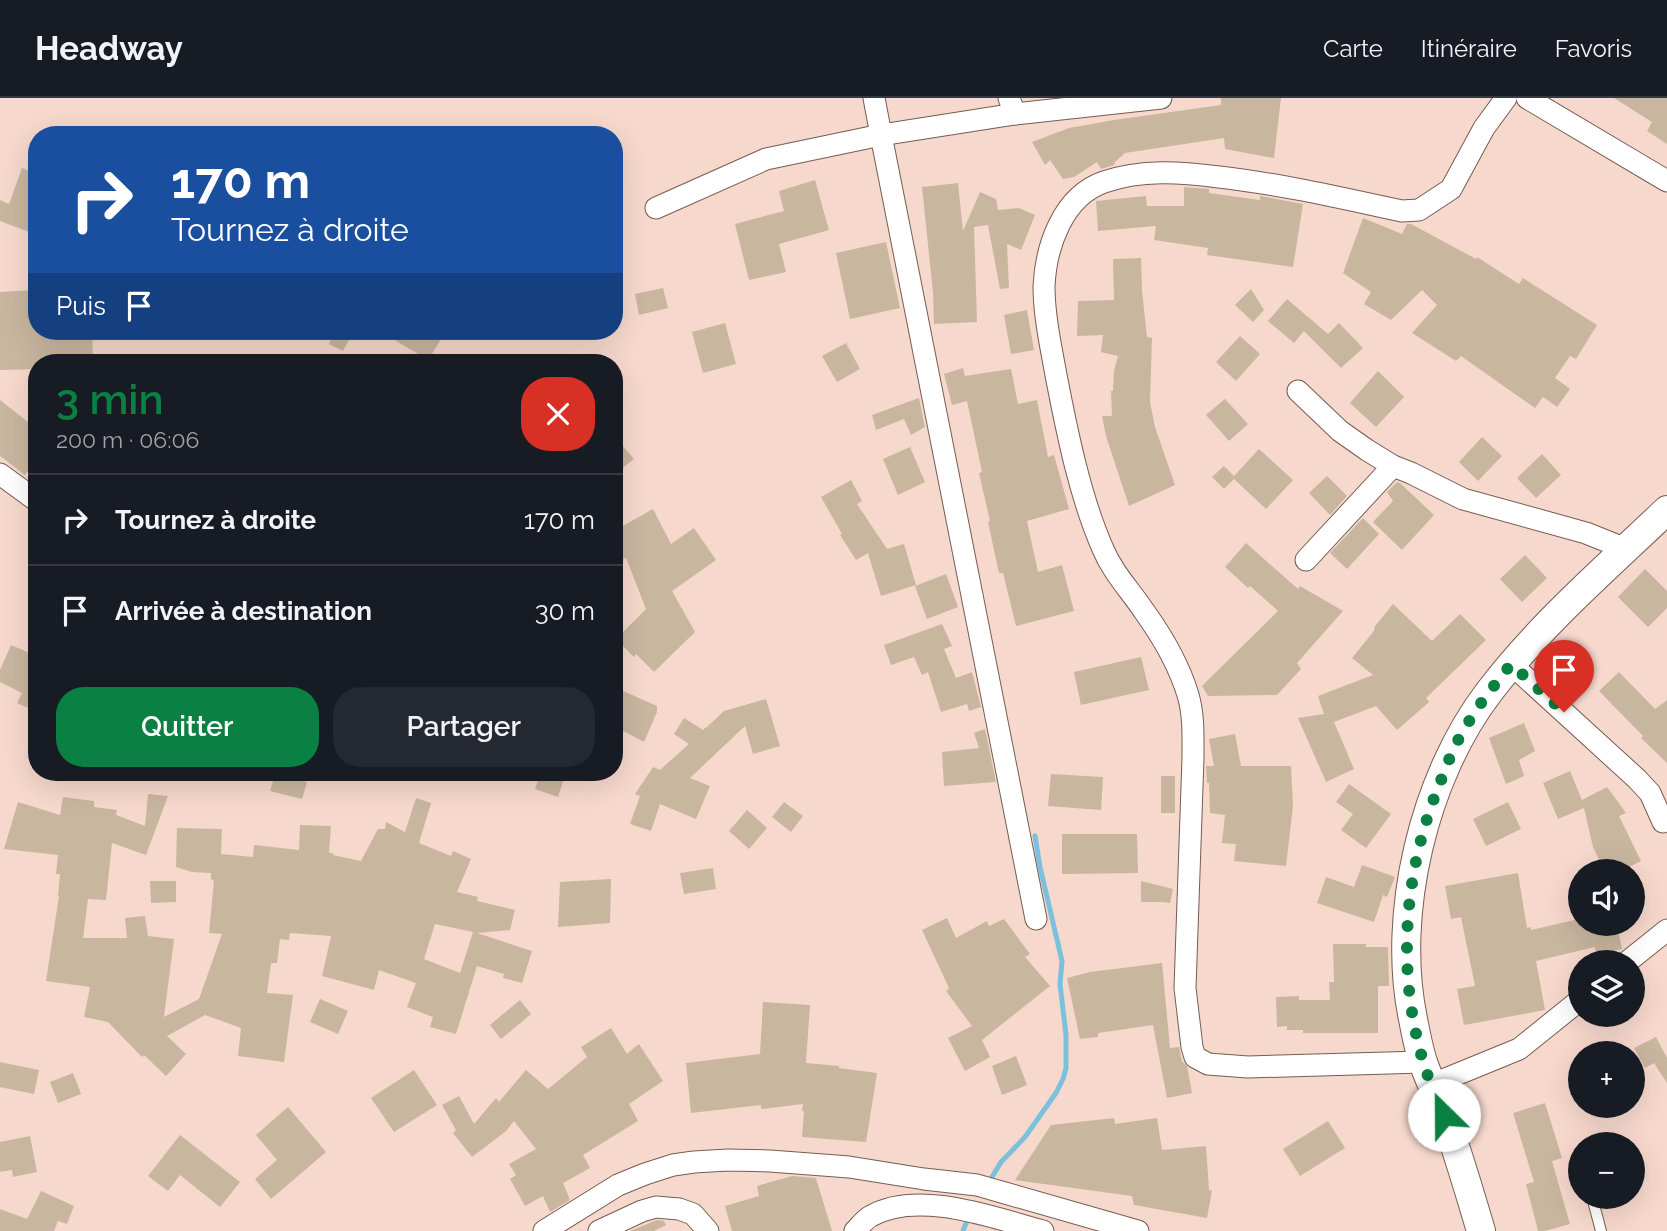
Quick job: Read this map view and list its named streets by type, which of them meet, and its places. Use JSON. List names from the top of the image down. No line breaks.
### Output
{"page":{"header":"Headway","nav":["Carte","Itinéraire","Favoris"],"turn":["170 m","Tournez à droite"],"then":"Puis","heading":["3 min","200 m · 06:06"],"list":[{"name":"Tournez à droite","value":"170 m"},{"name":"Arrivée à destination","value":"30 m"}],"buttons":["Quitter","Partager"],"map_buttons":["+","−"]}}
